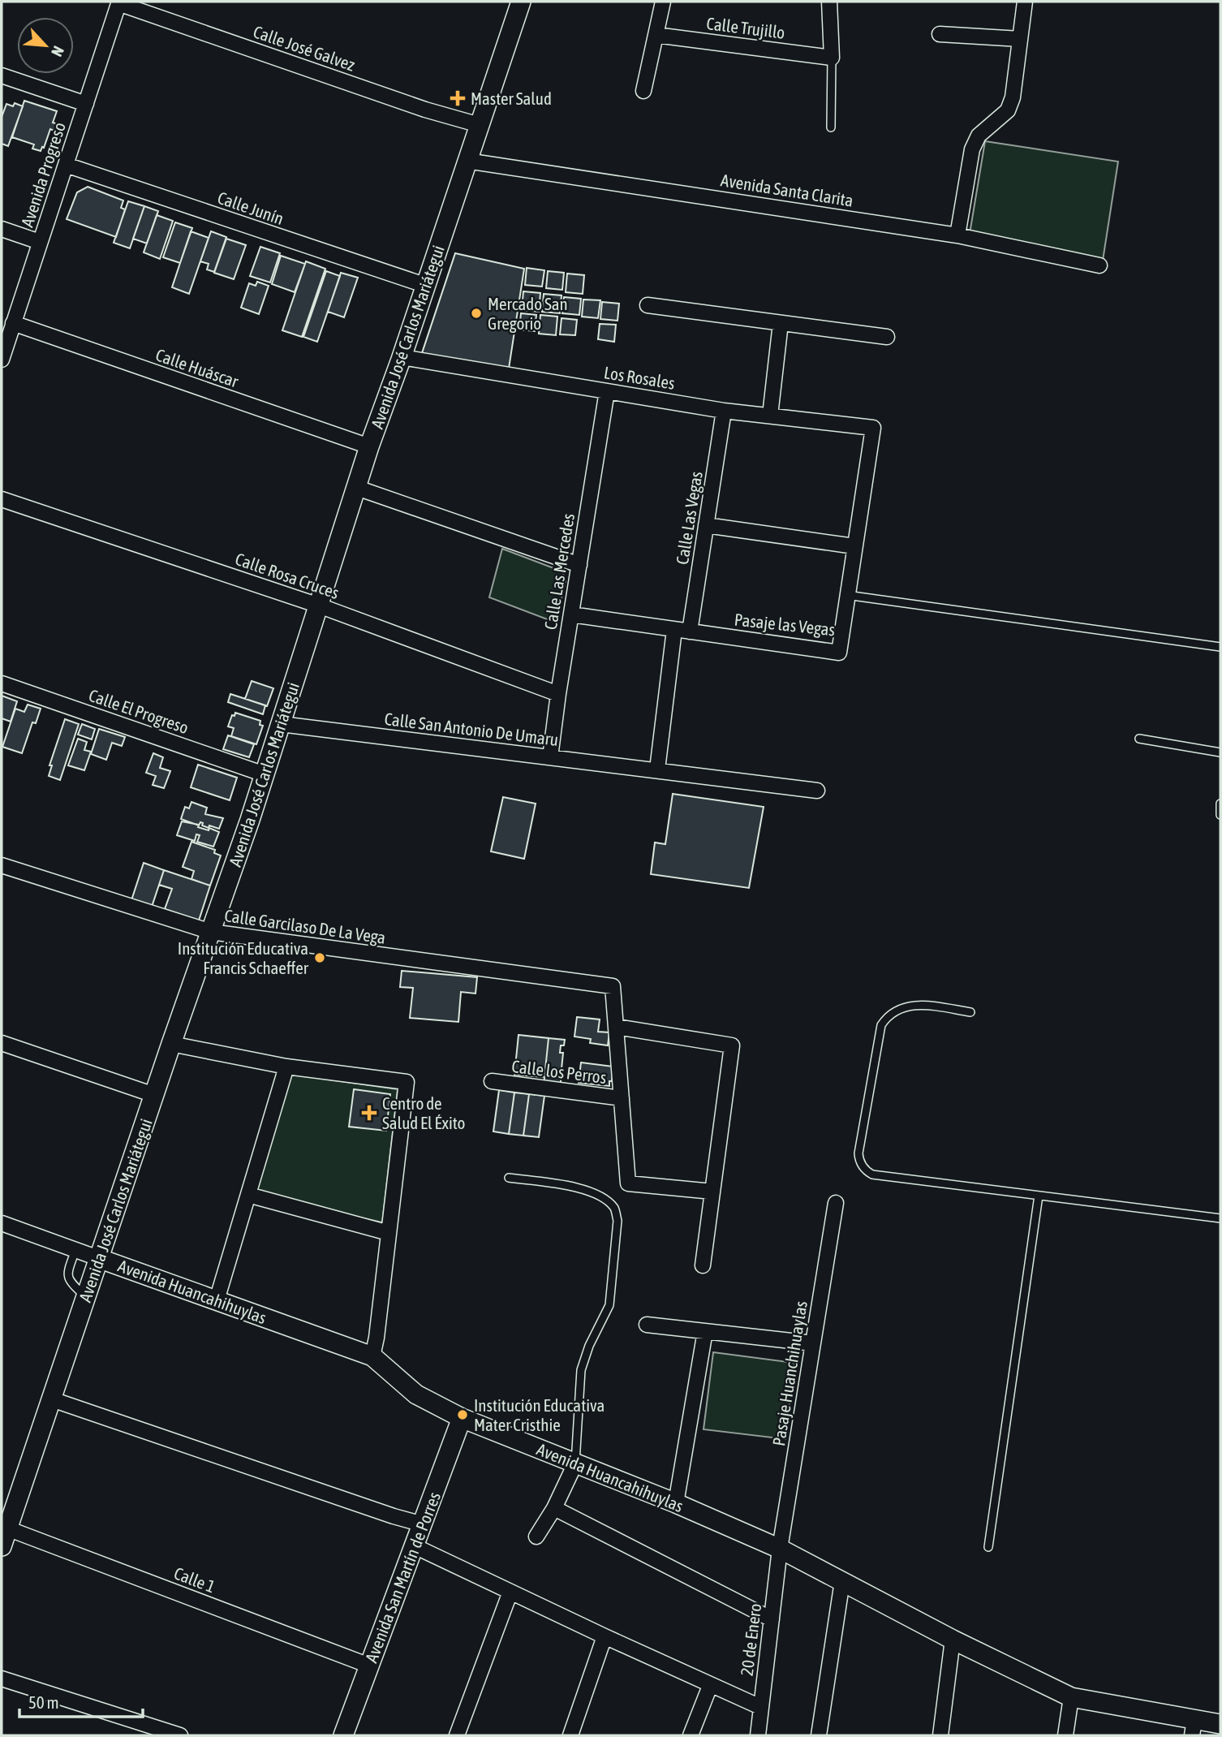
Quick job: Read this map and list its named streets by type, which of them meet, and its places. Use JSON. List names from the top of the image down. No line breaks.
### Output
{"streets":{"street":["Calle Trujillo","Calle José Galvez","Avenida Progreso","Avenida Santa Clarita","Calle Junín","Avenida José Carlos Mariátegui","Calle Huáscar","Los Rosales","Calle Las Vegas","Calle Las Mercedes","Calle Rosa Cruces","Pasaje las Vegas","Calle El Progreso","Calle San Antonio De Umaru","Calle Garcilaso De La Vega","Calle los Perros","Avenida Huancahihuylas","Pasaje Huanchihuaylas","Avenida San Martín de Porres","Calle 1","20 de Enero"]},"crossings":[["Calle José Galvez","Avenida Progreso"],["Calle José Galvez","Avenida José Carlos Mariátegui"],["Avenida Progreso","Calle Junín"],["Avenida Progreso","Calle Huáscar"],["Avenida Santa Clarita","Avenida José Carlos Mariátegui"],["Calle Junín","Avenida José Carlos Mariátegui"],["Avenida José Carlos Mariátegui","Calle Huáscar"],["Avenida José Carlos Mariátegui","Los Rosales"],["Avenida José Carlos Mariátegui","Calle Rosa Cruces"],["Avenida José Carlos Mariátegui","Calle El Progreso"],["Avenida José Carlos Mariátegui","Calle San Antonio De Umaru"],["Avenida José Carlos Mariátegui","Calle Garcilaso De La Vega"],["Avenida José Carlos Mariátegui","Avenida Huancahihuylas"],["Avenida José Carlos Mariátegui","Calle 1"],["Los Rosales","Calle Las Vegas"],["Los Rosales","Calle Las Mercedes"],["Los Rosales","Pasaje las Vegas"],["Calle Las Vegas","Pasaje las Vegas"],["Calle Las Mercedes","Calle Rosa Cruces"],["Calle Las Mercedes","Pasaje las Vegas"],["Calle Las Mercedes","Calle San Antonio De Umaru"],["Avenida Huancahihuylas","Pasaje Huanchihuaylas"],["Avenida Huancahihuylas","Avenida San Martín de Porres"],["Avenida Huancahihuylas","20 de Enero"],["Pasaje Huanchihuaylas","20 de Enero"],["Avenida San Martín de Porres","Calle 1"]],"places":{"health":["Master Salud","Centro de Salud El Éxito"],"other":["Mercado San Gregorio","Institución Educativa Francis Schaeffer","Institución Educativa Mater Cristhie"]},"scale_bar":"50 m","north":"bottom right"}
